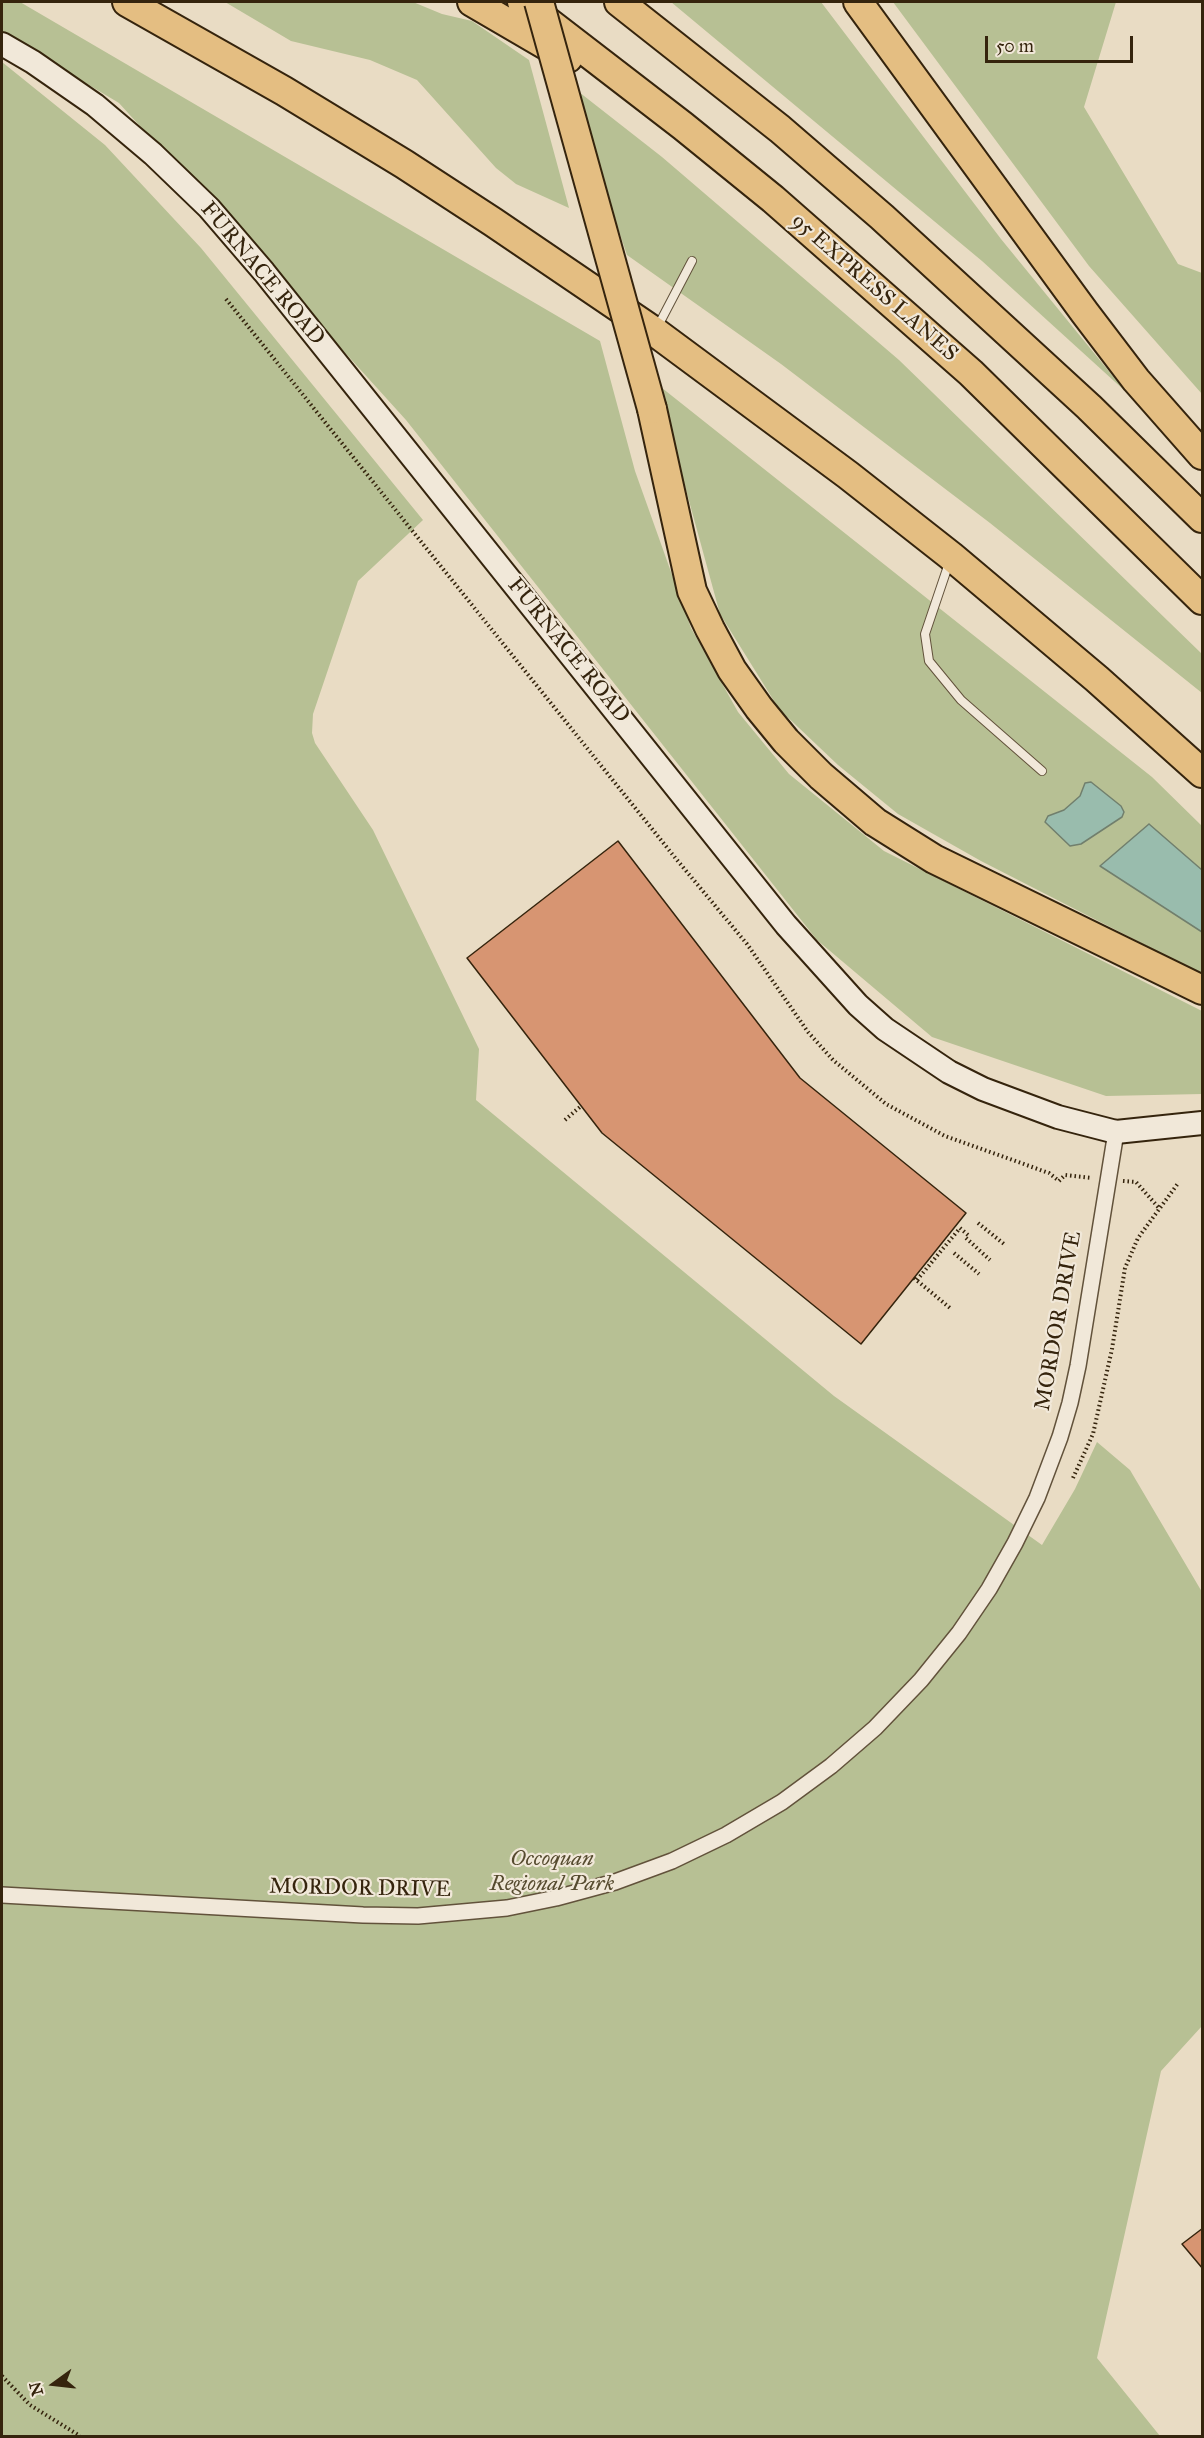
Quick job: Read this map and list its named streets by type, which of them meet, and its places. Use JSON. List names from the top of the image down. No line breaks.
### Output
{"streets":{"highway":["95 EXPRESS LANES"],"main road":["FURNACE ROAD"],"street":["MORDOR DRIVE"]},"crossings":[["FURNACE ROAD","MORDOR DRIVE"]],"parks":["Occoquan Regional Park"],"scale_bar":"50 m","north":"left"}
